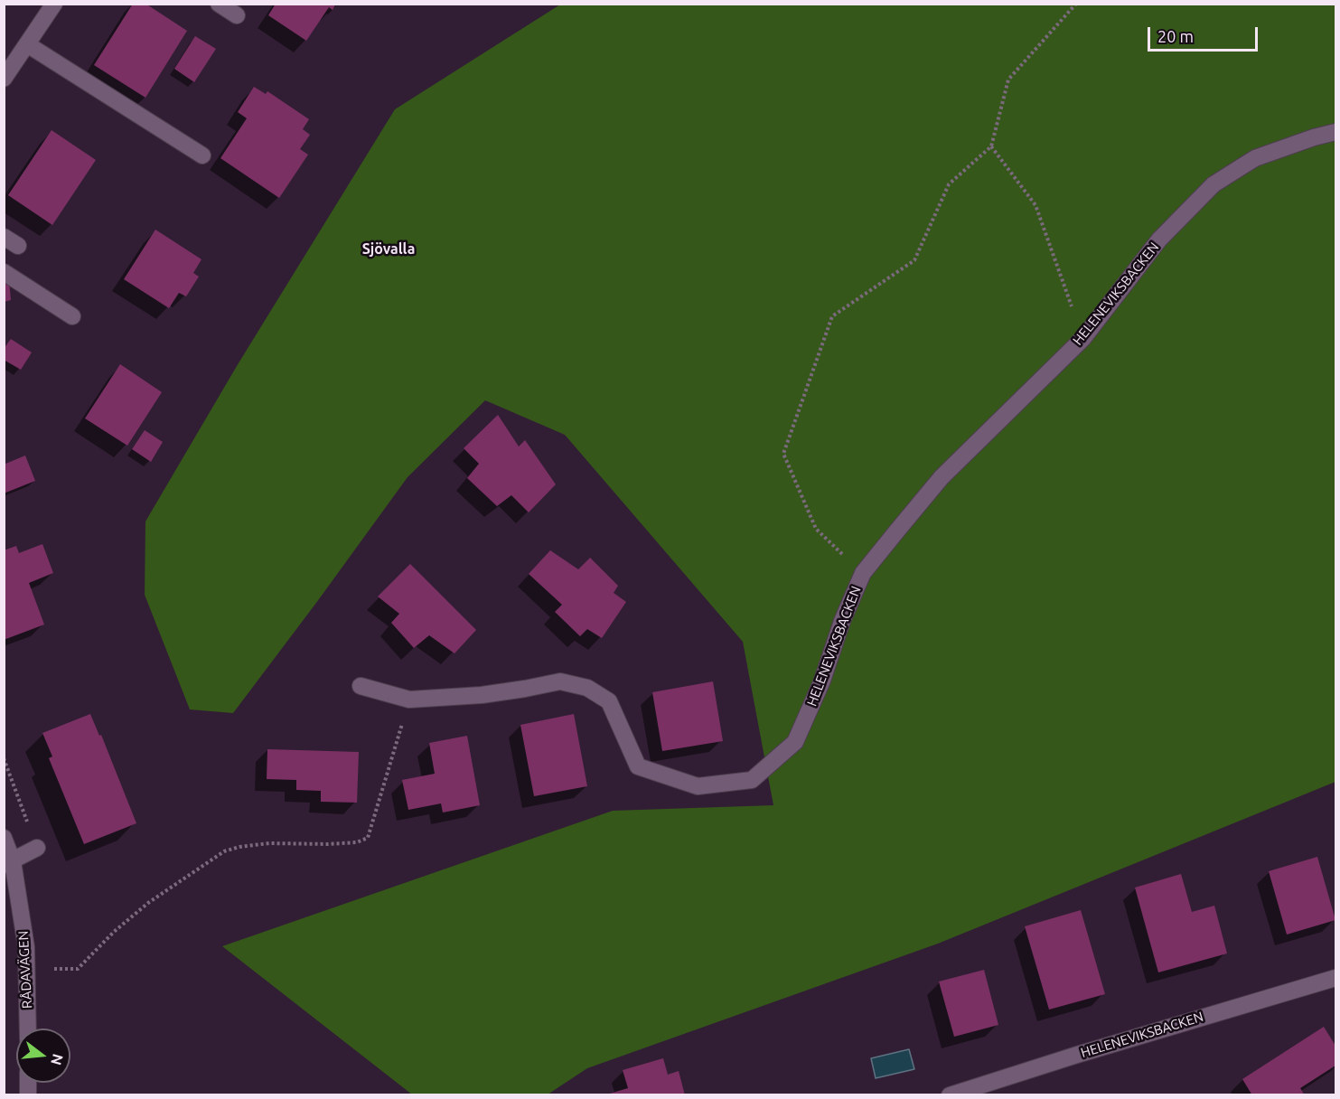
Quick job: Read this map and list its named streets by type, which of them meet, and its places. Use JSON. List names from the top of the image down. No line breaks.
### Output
{"streets":{"street":["HELENEVIKSBACKEN","RÅDAVÄGEN"]},"districts":["Sjövalla"],"scale_bar":"20 m","north":"right"}
